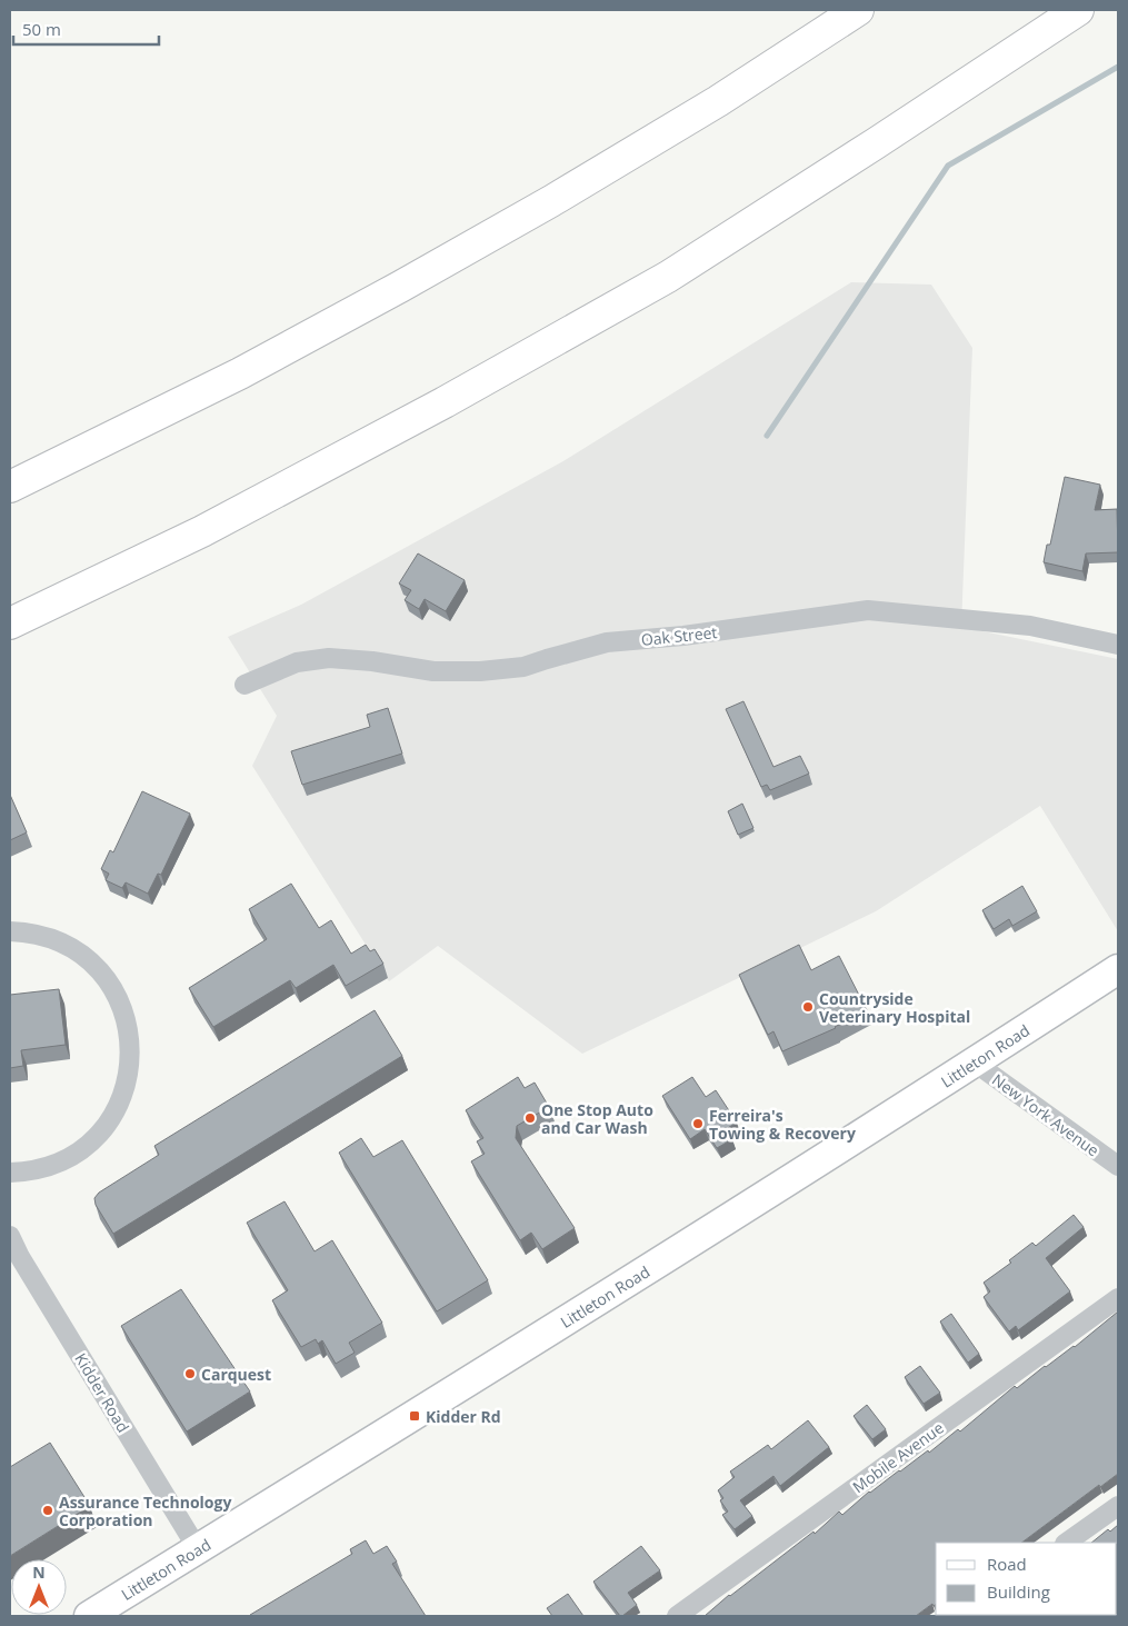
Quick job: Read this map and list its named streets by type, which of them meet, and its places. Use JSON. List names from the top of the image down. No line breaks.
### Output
{"streets":{"main road":["Littleton Road"],"street":["Oak Street","New York Avenue","Kidder Road","Mobile Avenue"]},"crossings":[["Littleton Road","New York Avenue"],["Littleton Road","Kidder Road"]],"places":{"other":["Countryside Veterinary Hospital","One Stop Auto and Car Wash","Ferreira's Towing & Recovery","Carquest","Assurance Technology Corporation"],"transit":["Kidder Rd"]},"legend":["Road","Building"],"scale_bar":"50 m","north":"top"}
